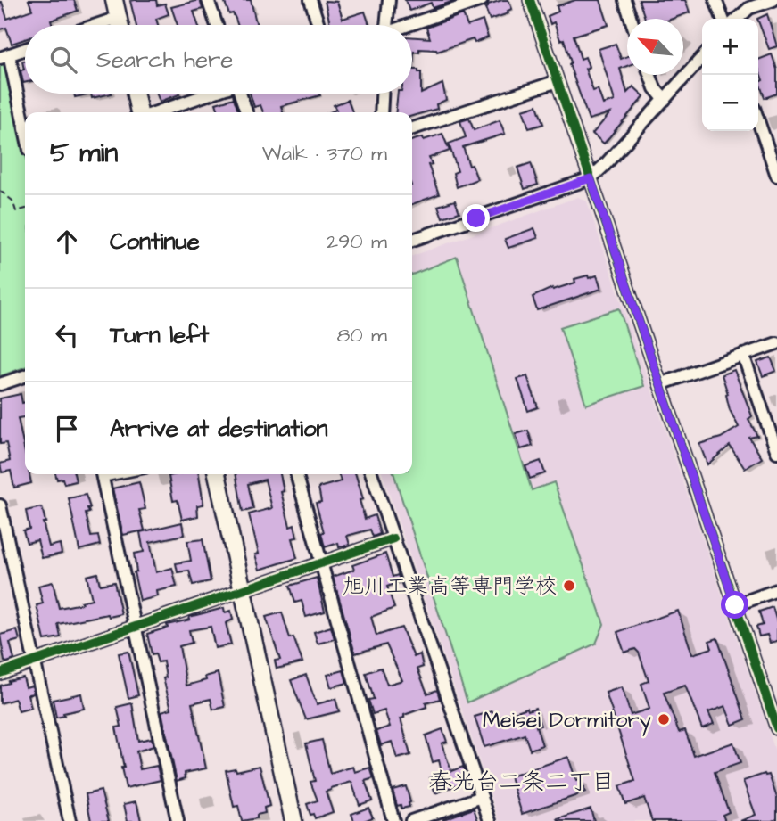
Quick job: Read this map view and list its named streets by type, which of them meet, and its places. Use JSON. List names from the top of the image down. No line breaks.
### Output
{"districts":["春光台二条二丁目"],"places":["旭川工業高等専門学校","Meisei Dormitory"],"north":"top left","page":{"map_buttons":["+","−"],"search":"Search here","heading":["5 min","Walk · 370 m"],"list":[["Continue","290 m"],["Turn left","80 m"],"Arrive at destination"]}}
